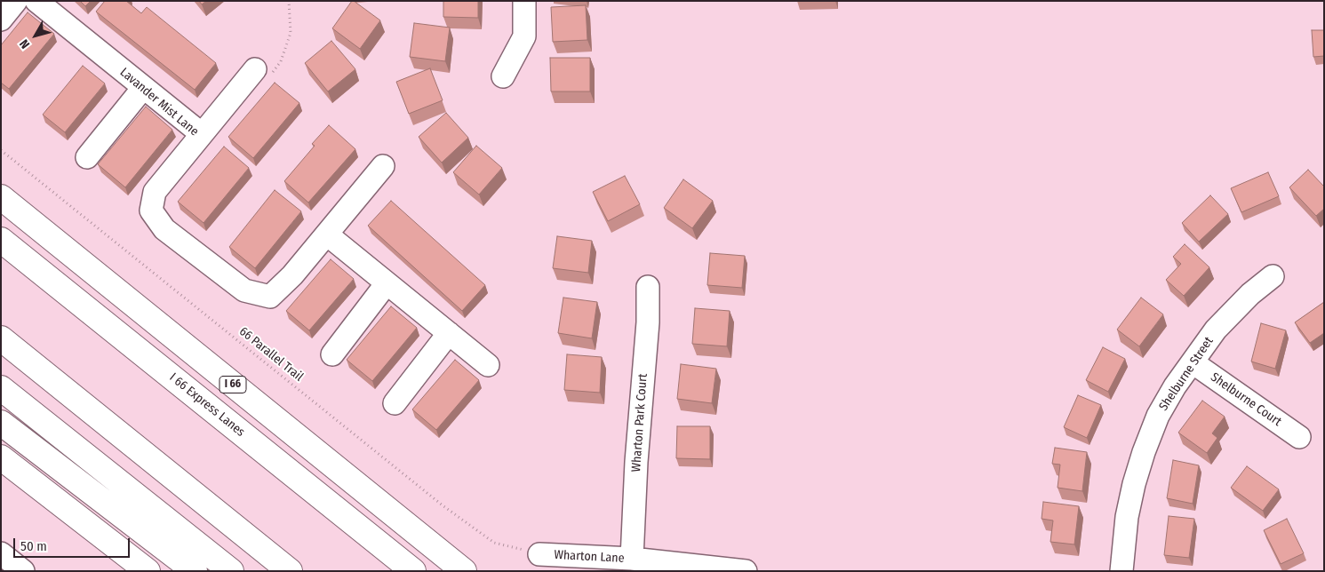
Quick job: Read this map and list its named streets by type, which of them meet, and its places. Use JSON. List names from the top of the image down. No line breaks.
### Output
{"streets":{"highway":["I 66","I 66 Express Lanes"],"street":["Lavander Mist Lane","Shelburne Street","Shelburne Court","Wharton Park Court","Wharton Lane"],"path":["66 Parallel Trail"]},"crossings":[["66 Parallel Trail","Wharton Lane"],["Shelburne Street","Shelburne Court"],["Wharton Park Court","Wharton Lane"]],"scale_bar":"50 m","north":"bottom left"}
